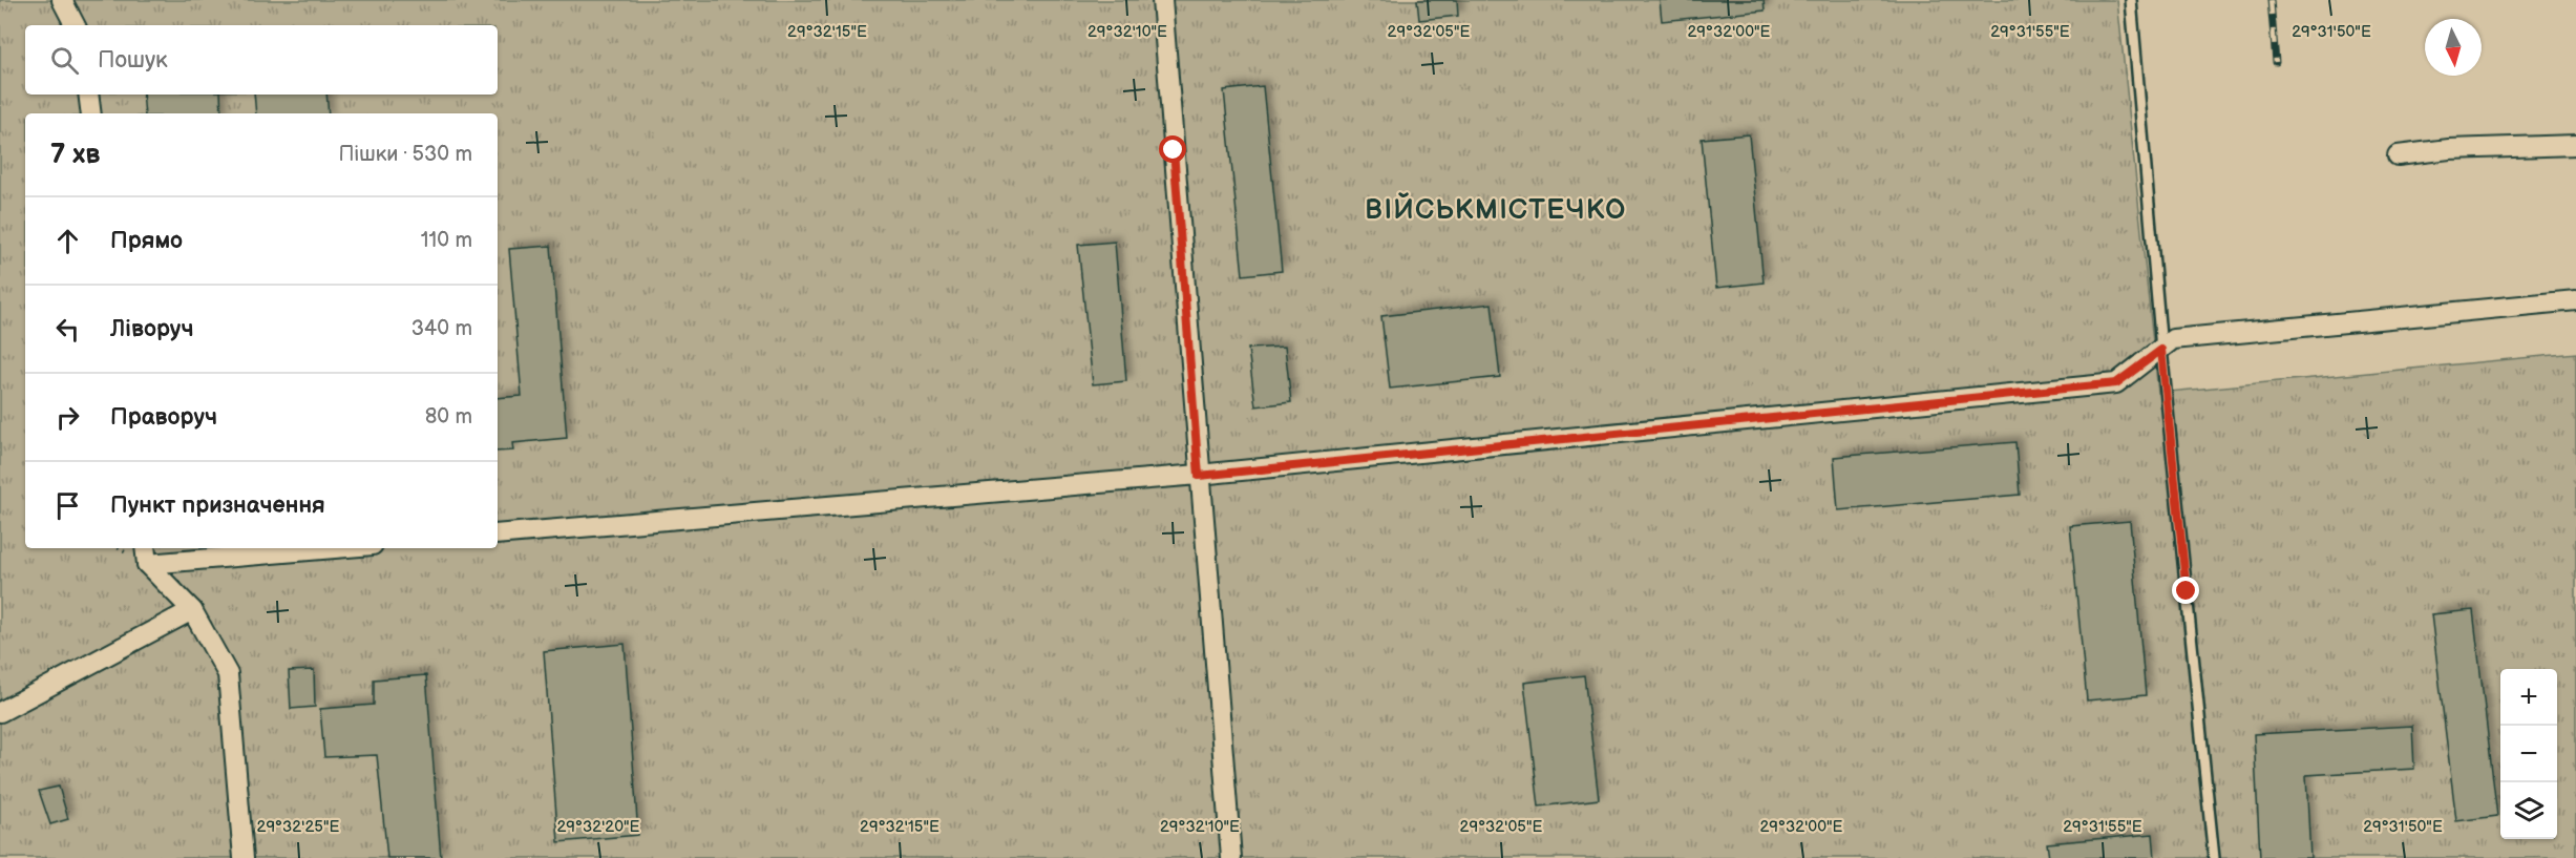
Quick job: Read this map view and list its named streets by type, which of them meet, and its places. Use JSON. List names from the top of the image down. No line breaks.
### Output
{"districts":["ВІЙСЬКМІСТЕЧКО"],"north":"bottom","page":{"search":"Пошук","heading":["7 хв","Пішки · 530 m"],"list":[["Прямо","110 m"],["Ліворуч","340 m"],["Праворуч","80 m"],"Пункт призначення"],"map_buttons":["+","−"]},"coordinates":["29°32'15\"E","29°32'10\"E","29°32'05\"E","29°32'00\"E","29°31'55\"E","29°31'50\"E","29°32'25\"E","29°32'20\"E"]}
